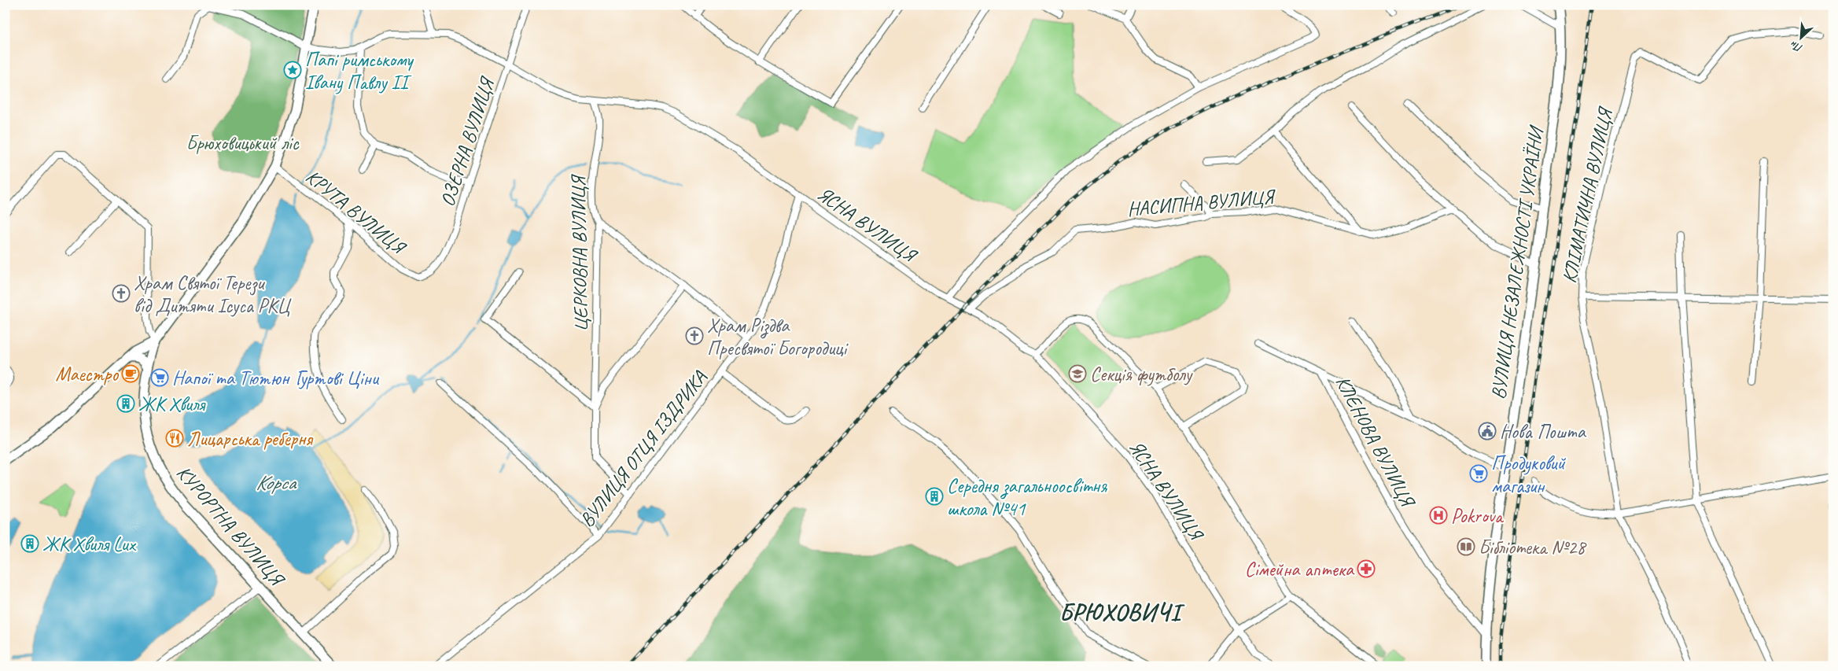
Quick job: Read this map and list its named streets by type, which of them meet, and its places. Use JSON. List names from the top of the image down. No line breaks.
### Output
{"streets":{"main road":["ВУЛИЦЯ НЕЗАЛЕЖНОСТІ УКРАЇНИ","КУРОРТНА ВУЛИЦЯ"],"street":["ОЗЕРНА ВУЛИЦЯ","КЛІМАТИЧНА ВУЛИЦЯ","НАСИПНА ВУЛИЦЯ","КРУТА ВУЛИЦЯ","ЯСНА ВУЛИЦЯ","ЦЕРКОВНА ВУЛИЦЯ","КЛЕНОВА ВУЛИЦЯ","ВУЛИЦЯ ОТЦЯ ІЗДРИКА"]},"crossings":[["ОЗЕРНА ВУЛИЦЯ","КРУТА ВУЛИЦЯ"],["ОЗЕРНА ВУЛИЦЯ","ЯСНА ВУЛИЦЯ"],["НАСИПНА ВУЛИЦЯ","ЯСНА ВУЛИЦЯ"],["ЯСНА ВУЛИЦЯ","ЦЕРКОВНА ВУЛИЦЯ"],["ЯСНА ВУЛИЦЯ","ВУЛИЦЯ ОТЦЯ ІЗДРИКА"],["ЦЕРКОВНА ВУЛИЦЯ","ВУЛИЦЯ ОТЦЯ ІЗДРИКА"],["ВУЛИЦЯ НЕЗАЛЕЖНОСТІ УКРАЇНИ","КЛЕНОВА ВУЛИЦЯ"]],"districts":["БРЮХОВИЧІ"],"water":["Корса"],"parks":["Брюховицький ліс"],"places":{"place":["Папі римському Івану Павлу ІІ"],"church":["Храм Святої Терези від Дитяти Ісуса РКЦ","Храм Різдва Пресвятої Богородиці"],"cafe":["Маестро"],"school or university":["Секція футболу"],"supermarket":["Напої та Тютюн Гуртові Ціни","Продуковий магазин"],"building":["ЖК Хвиля","Середня загальноосвітня школа №41","ЖК Хвиля Lux"],"public building":["Нова Пошта"],"restaurant":["Лицарська реберня"],"hospital":["Pokrova"],"library":["Бібліотека №28"],"pharmacy":["Сімейна аптека"]},"north":"bottom left"}
